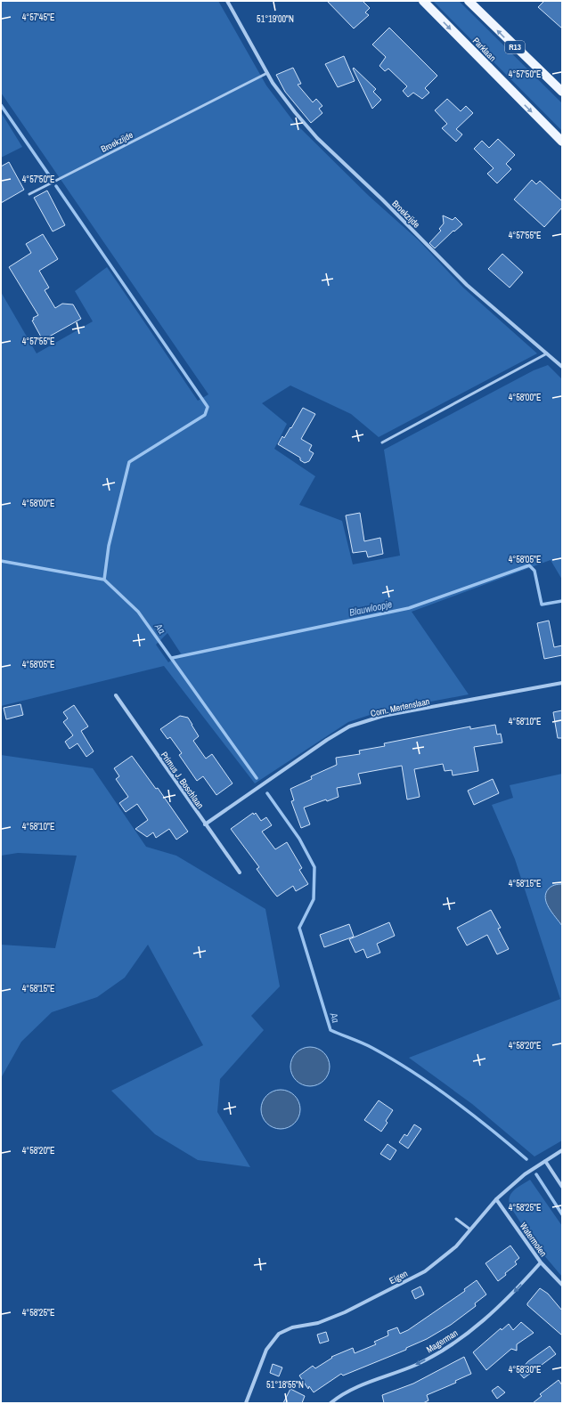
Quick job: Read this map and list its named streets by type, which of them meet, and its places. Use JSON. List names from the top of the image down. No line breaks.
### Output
{"streets":{"main road":["R13","Parklaan"],"street":["Broekzijde","Corn. Mertenslaan","Primus J. Boschlaan","Watermolen","Eigen","Magerman"]},"crossings":[["Corn. Mertenslaan","Primus J. Boschlaan"],["Watermolen","Eigen"],["Watermolen","Magerman"]],"one_way":["Magerman"],"water":["Blauwloopje","Aa"],"coordinates":["4°57'45\"E","51°19'00\"N","4°57'50\"E","4°57'55\"E","4°58'00\"E","4°58'05\"E","4°58'10\"E","4°58'15\"E","4°58'20\"E","4°58'25\"E","4°58'30\"E","51°18'55\"N"]}
